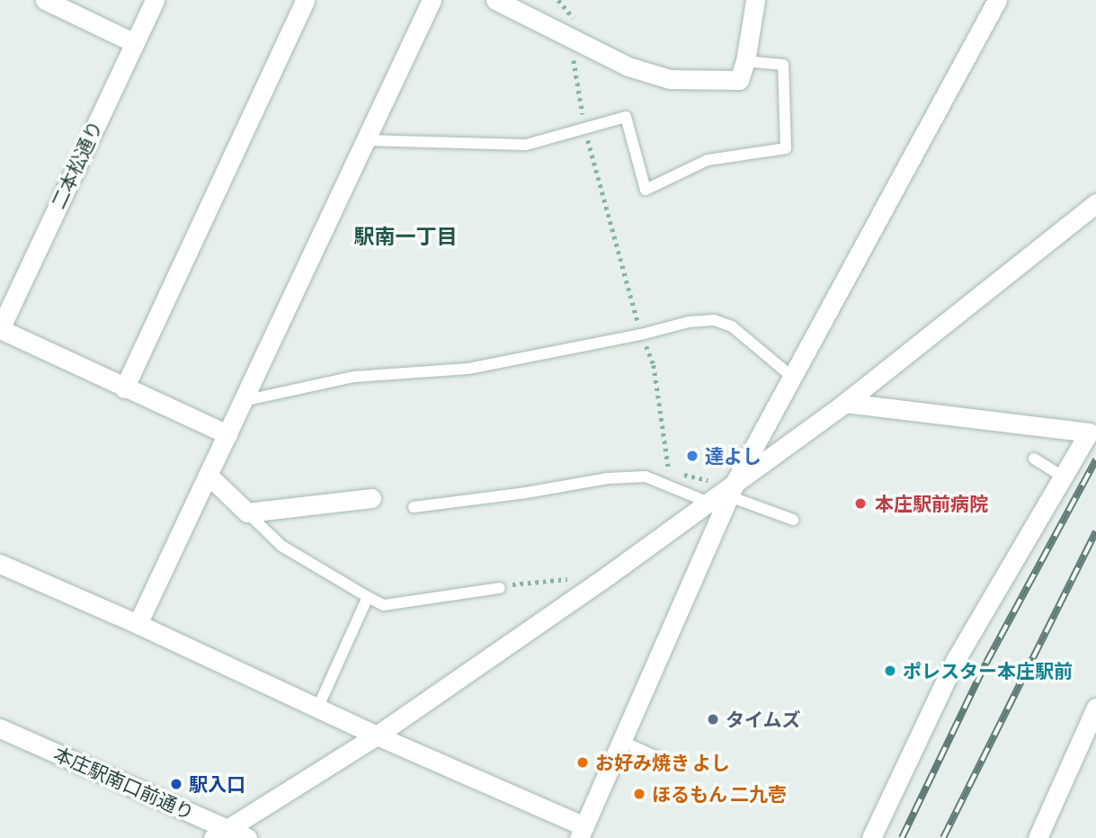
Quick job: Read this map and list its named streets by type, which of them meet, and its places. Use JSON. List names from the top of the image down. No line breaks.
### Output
{"streets":{"street":["二本松通り","本庄駅南口前通り"]},"districts":["駅南一丁目"],"places":["達よし","本庄駅前病院","ポレスター本庄駅前","タイムズ","お好み焼き よし","駅入口","ほるもん 二九壱"]}
